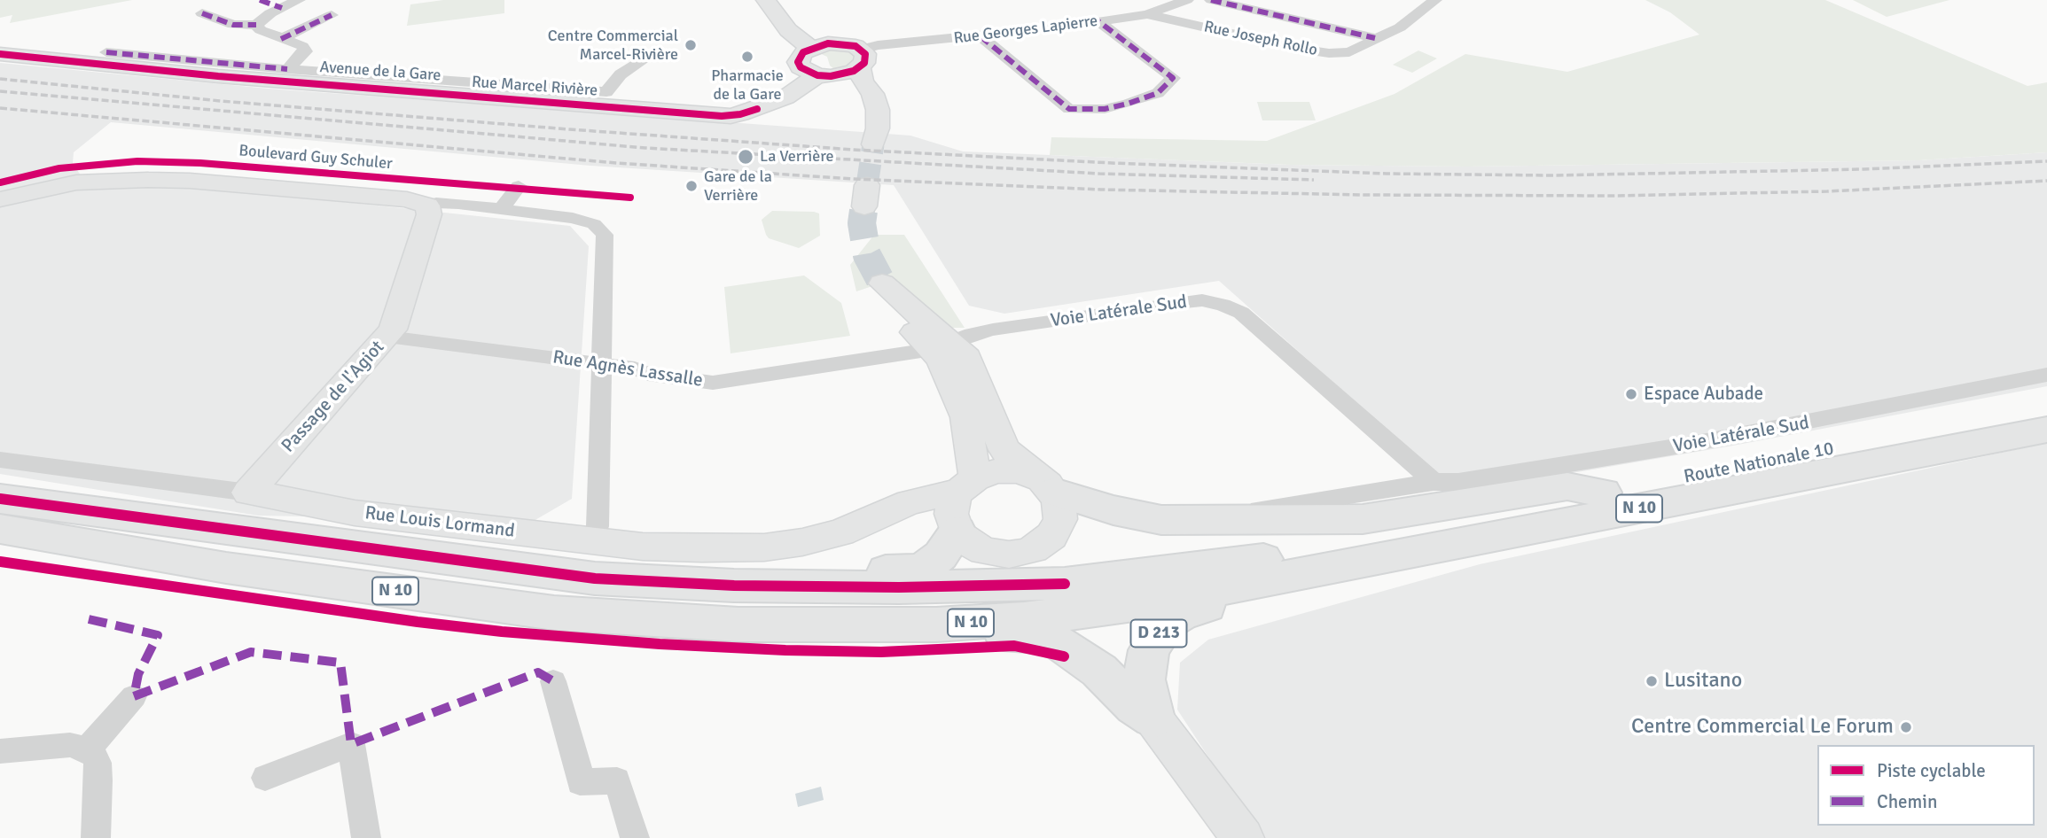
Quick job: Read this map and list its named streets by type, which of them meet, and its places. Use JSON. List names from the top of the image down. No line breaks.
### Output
{"streets":{"main road":["Route Nationale 10","N 10","D 213"],"street":["Rue Georges Lapierre","Rue Joseph Rollo","Avenue de la Gare","Rue Marcel Rivière","Boulevard Guy Schuler","Voie Latérale Sud","Rue Agnès Lassalle","Passage de l'Agiot","Rue Louis Lormand"]},"crossings":[["Rue Georges Lapierre","Rue Joseph Rollo"],["Avenue de la Gare","Rue Marcel Rivière"],["Boulevard Guy Schuler","Passage de l'Agiot"],["Voie Latérale Sud","Rue Agnès Lassalle"],["Rue Agnès Lassalle","Passage de l'Agiot"],["Passage de l'Agiot","Rue Louis Lormand"],["Route Nationale 10","N 10"],["N 10","D 213"]],"places":["Centre Commercial Marcel-Rivière","Pharmacie de la Gare","La Verrière","Gare de la Verrière","Espace Aubade","Lusitano","Centre Commercial Le Forum"],"legend":["Piste cyclable","Chemin"]}
